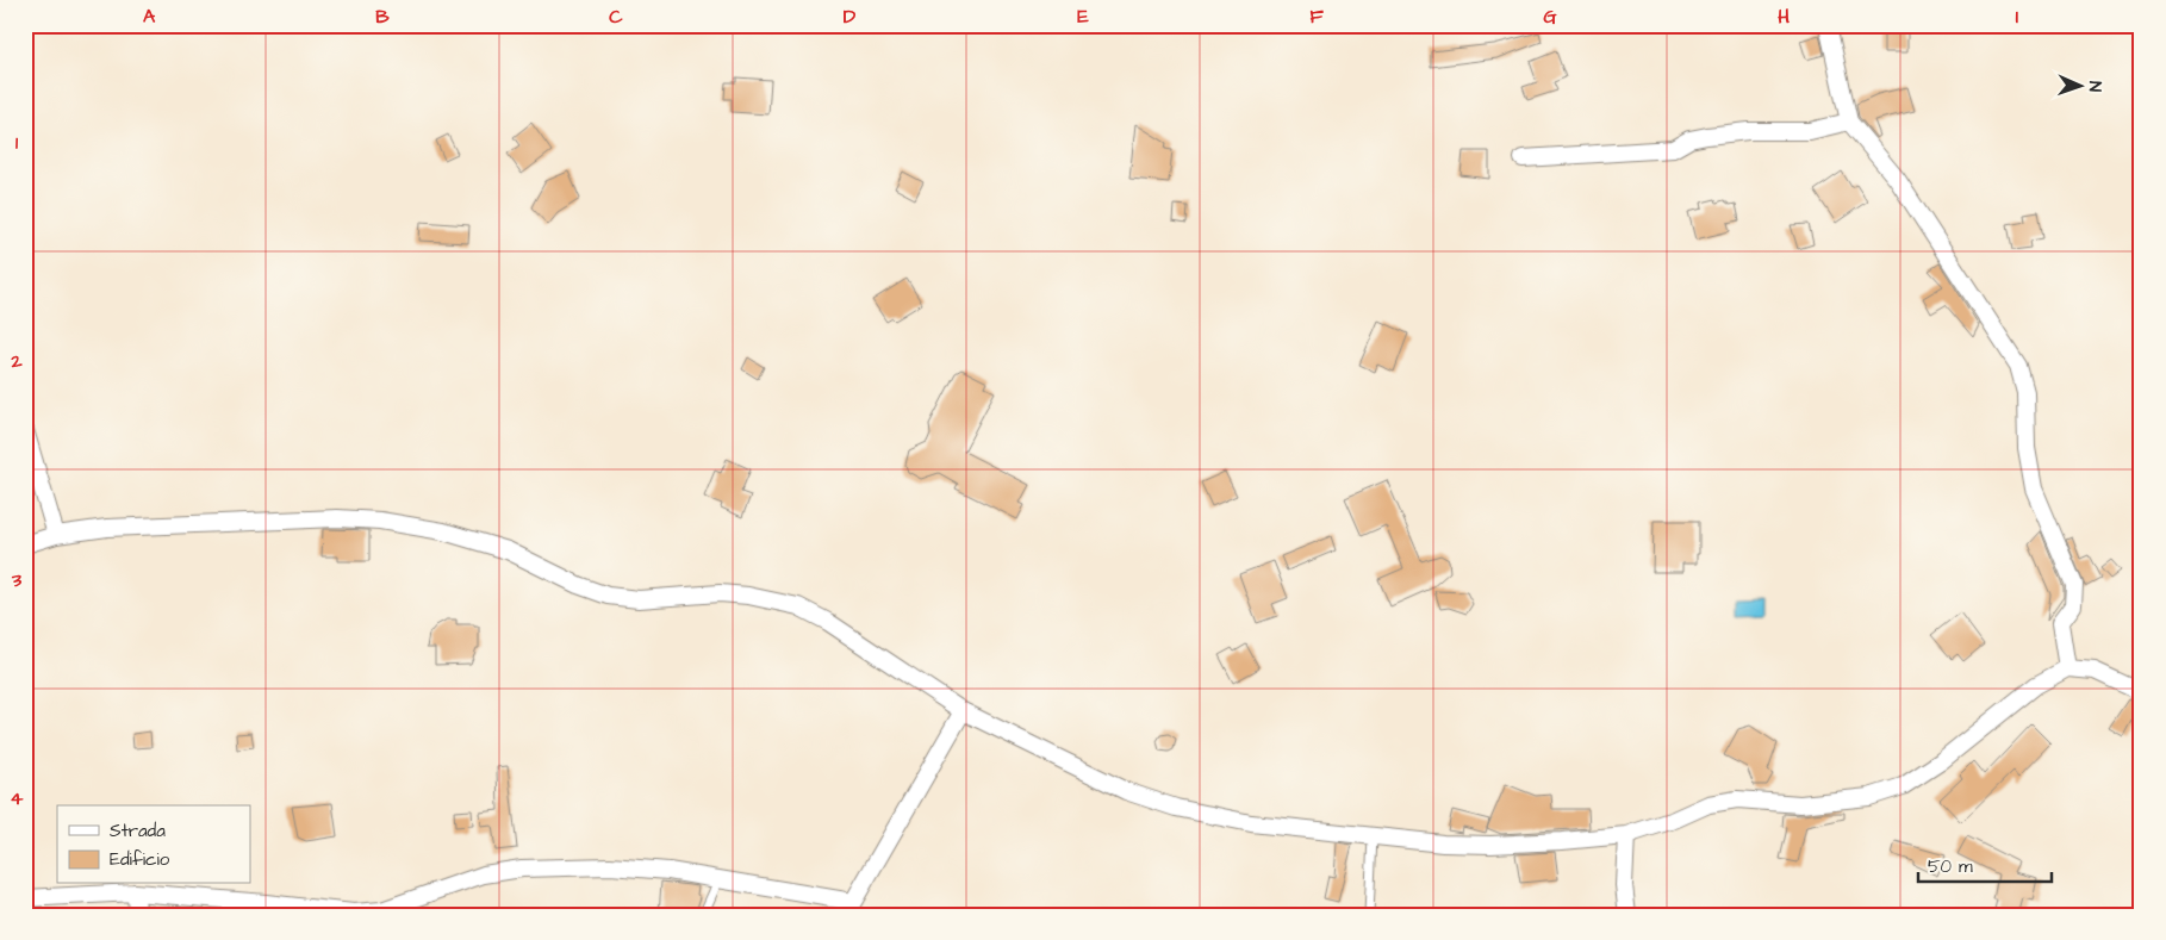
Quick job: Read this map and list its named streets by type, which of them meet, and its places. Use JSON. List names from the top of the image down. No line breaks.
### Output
{"legend":["Strada","Edificio"],"scale_bar":"50 m","north":"right","grid":{"columns":["A","B","C","D","E","F","G","H","I"],"rows":["1","2","3","4"]}}
